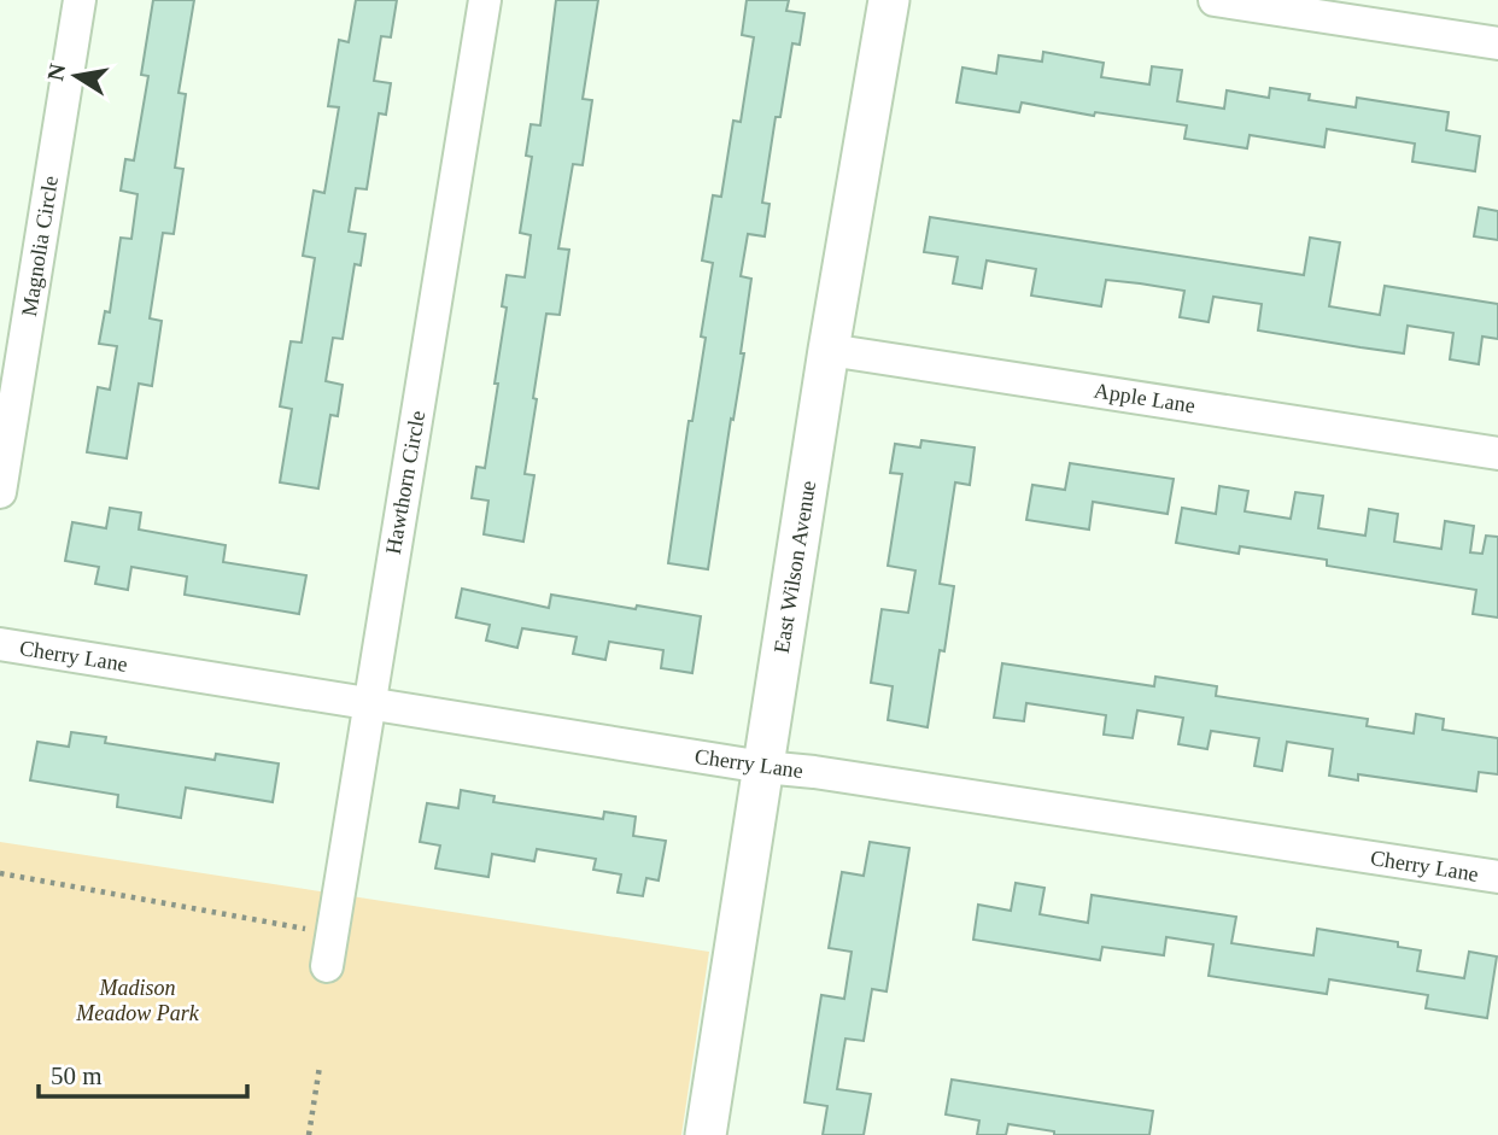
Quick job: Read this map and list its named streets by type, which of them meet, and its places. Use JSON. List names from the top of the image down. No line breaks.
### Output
{"streets":{"street":["Magnolia Circle","Apple Lane","Hawthorn Circle","East Wilson Avenue","Cherry Lane"]},"crossings":[["Apple Lane","East Wilson Avenue"],["Hawthorn Circle","Cherry Lane"],["East Wilson Avenue","Cherry Lane"]],"parks":["Madison Meadow Park"],"scale_bar":"50 m","north":"left"}
